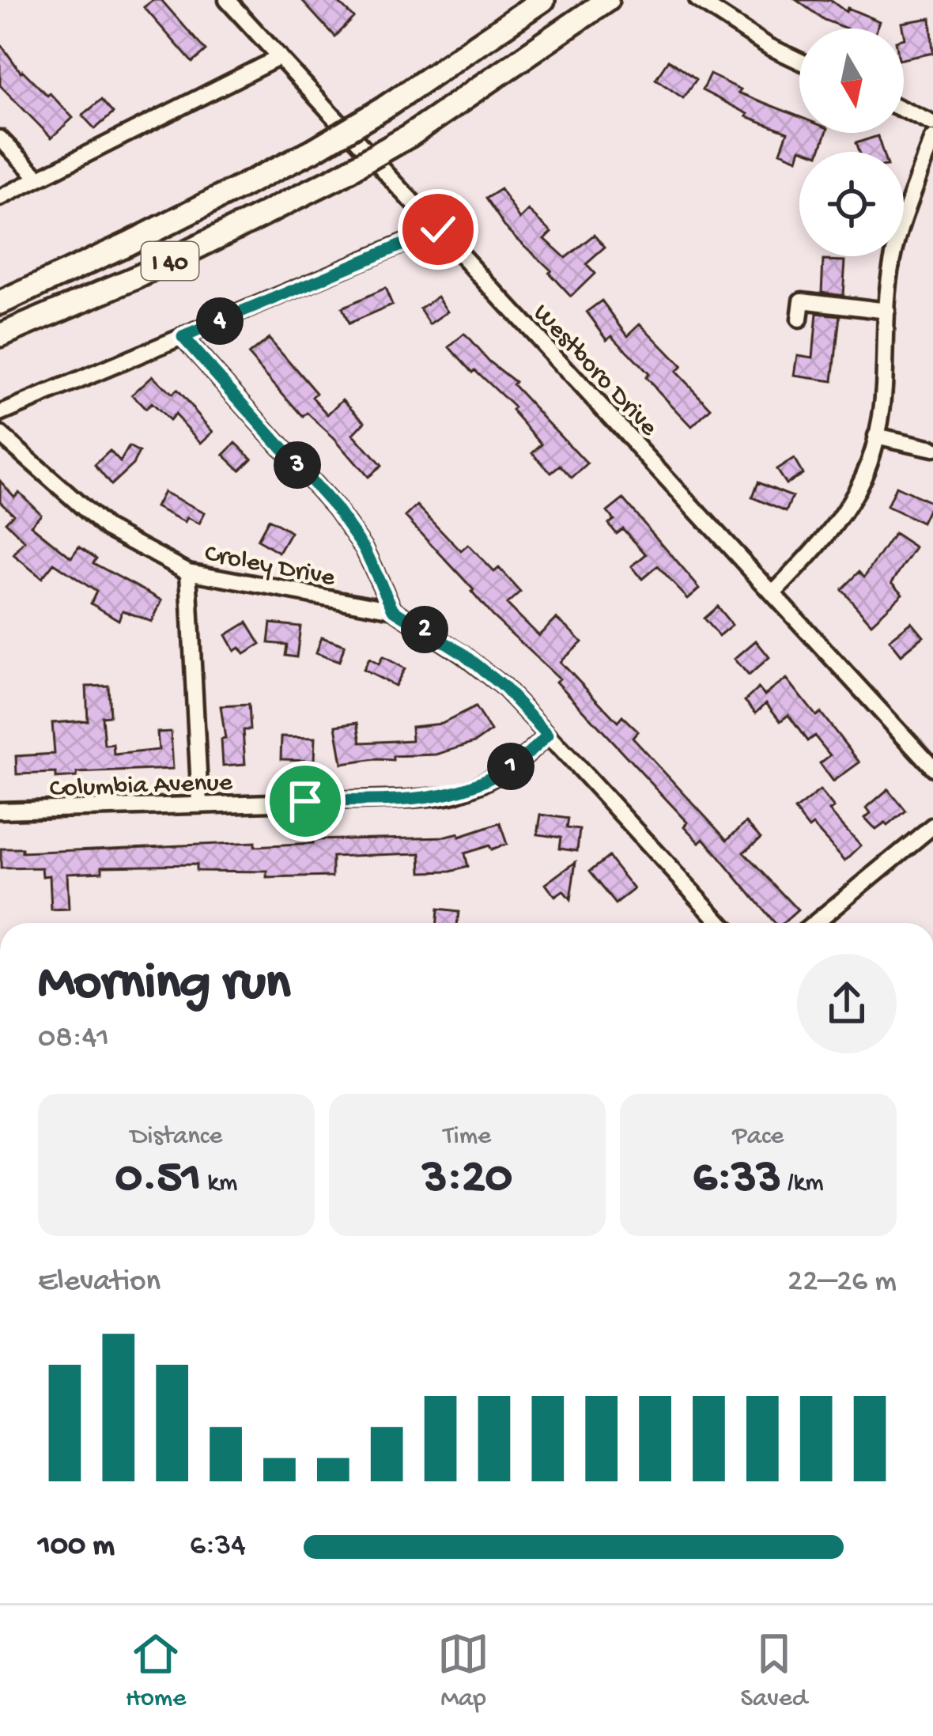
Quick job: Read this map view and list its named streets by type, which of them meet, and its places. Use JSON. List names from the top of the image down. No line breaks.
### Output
{"streets":{"highway":["I 40"],"street":["Westboro Drive","Croley Drive","Columbia Avenue"]},"crossings":[["Croley Drive","Columbia Avenue"]],"north":"bottom","page":{"pins":["4","3","2","1"],"heading":["Morning run","08:41"],"stats":[["Distance","0.51 km"],["Time","3:20"],["Pace","6:33 /km"]],"chart":["Elevation","22–26 m"],"list":[{"name":"100 m","note":"6:34"}],"tabs":["Home","Map","Saved"]}}
